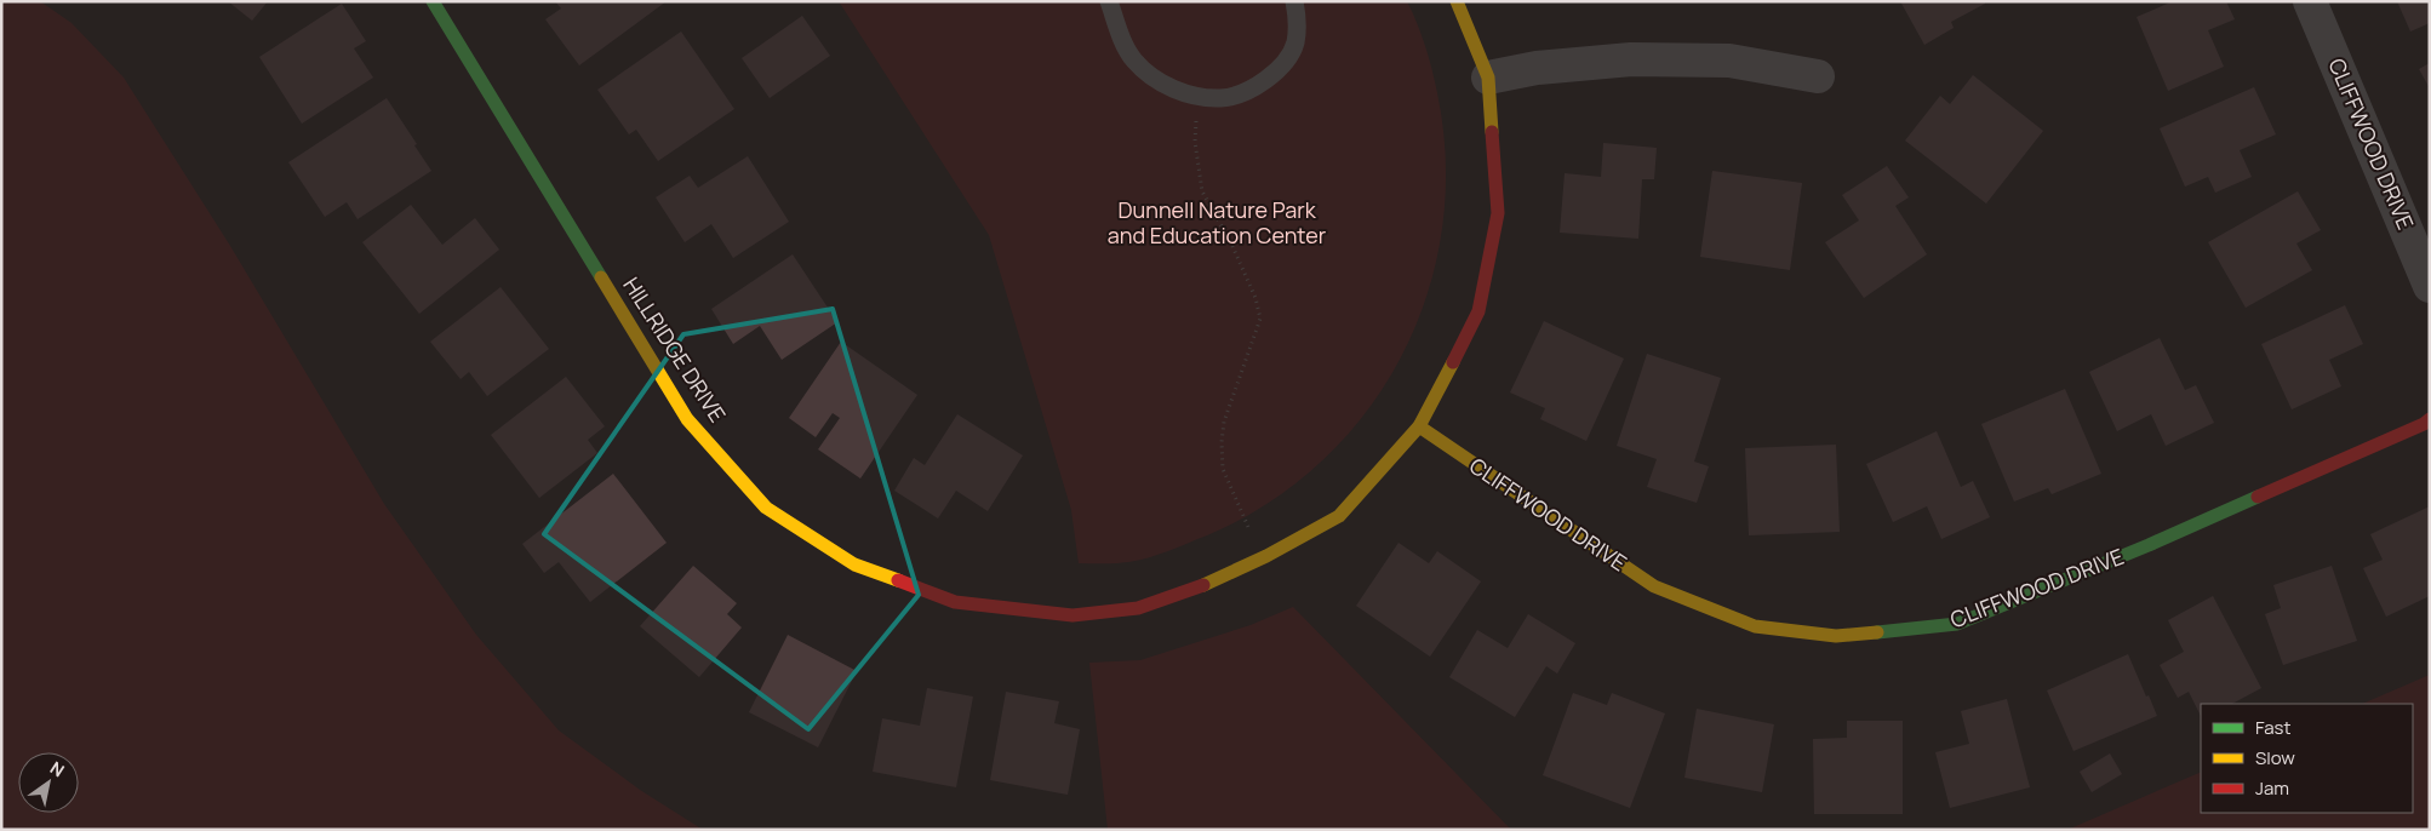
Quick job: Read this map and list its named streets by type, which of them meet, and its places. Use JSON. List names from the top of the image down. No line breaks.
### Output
{"streets":{"street":["CLIFFWOOD DRIVE","HILLRIDGE DRIVE"]},"crossings":[["CLIFFWOOD DRIVE","HILLRIDGE DRIVE"]],"parks":["Dunnell Nature Park and Education Center"],"legend":["Fast","Slow","Jam"],"north":"top right"}
